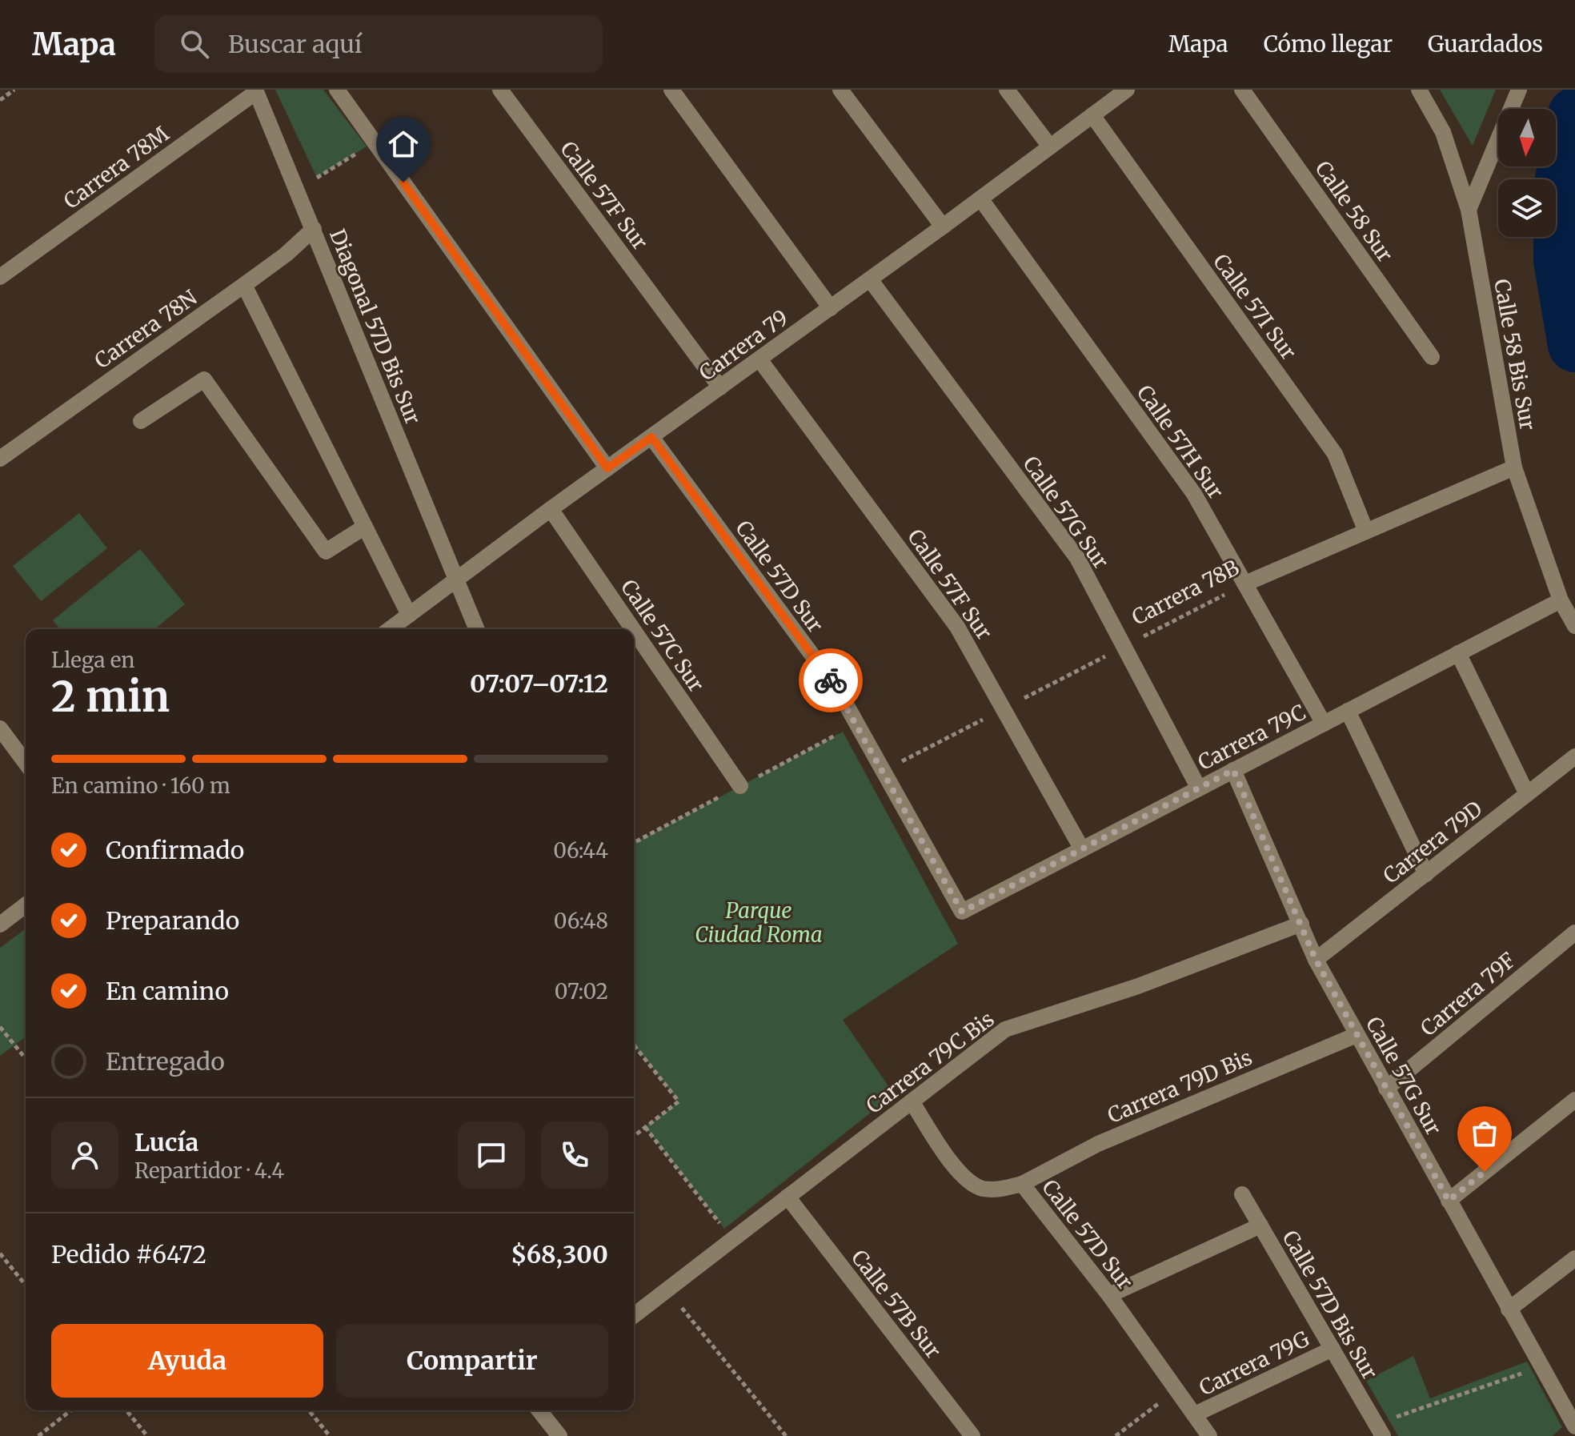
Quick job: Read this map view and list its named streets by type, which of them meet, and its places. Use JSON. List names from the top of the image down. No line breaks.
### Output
{"streets":{"street":["Carrera 78M","Calle 57F Sur","Calle 58 Sur","Calle 57I Sur","Diagonal 57D Bis Sur","Carrera 78N","Carrera 79","Calle 58 Bis Sur","Calle 57H Sur","Calle 57G Sur","Calle 57D Sur","Carrera 78B","Calle 57C Sur","Carrera 79C","Carrera 79D","Carrera 79F","Carrera 79C Bis","Carrera 79D Bis","Calle 57B Sur","Calle 57D Bis Sur","Carrera 79G"]},"crossings":[["Carrera 78M","Diagonal 57D Bis Sur"],["Calle 57F Sur","Carrera 79"],["Calle 57F Sur","Carrera 78B"],["Calle 57F Sur","Carrera 79C"],["Calle 57I Sur","Carrera 79"],["Calle 57I Sur","Carrera 78B"],["Diagonal 57D Bis Sur","Carrera 78N"],["Diagonal 57D Bis Sur","Carrera 79"],["Carrera 79","Calle 57H Sur"],["Carrera 79","Calle 57G Sur"],["Carrera 79","Calle 57D Sur"],["Carrera 79","Calle 57C Sur"],["Calle 58 Bis Sur","Carrera 78B"],["Calle 58 Bis Sur","Carrera 79C"],["Calle 57H Sur","Carrera 78B"],["Calle 57H Sur","Carrera 79C"],["Calle 57G Sur","Carrera 78B"],["Calle 57G Sur","Carrera 79C"],["Calle 57G Sur","Carrera 79D"],["Calle 57G Sur","Carrera 79F"],["Calle 57G Sur","Carrera 79C Bis"],["Calle 57G Sur","Carrera 79D Bis"],["Calle 57D Sur","Carrera 78B"],["Calle 57D Sur","Carrera 79C"],["Calle 57D Sur","Carrera 79C Bis"],["Calle 57D Sur","Carrera 79D Bis"],["Calle 57D Sur","Carrera 79G"],["Carrera 79C Bis","Calle 57B Sur"],["Calle 57D Bis Sur","Carrera 79G"]],"parks":["Parque Ciudad Roma"],"north":"bottom","page":{"header":"Mapa","search":"Buscar aquí","nav":["Mapa","Cómo llegar","Guardados"],"heading":["2 min","Llega en","07:07–07:12"],"panel":["Lucía","Repartidor · 4.4","Pedido #6472","$68,300"],"bar":"En camino · 160 m","list":[["Confirmado","06:44"],["Preparando","06:48"],["En camino","07:02"],"Entregado"],"buttons":["Ayuda","Compartir"]}}
